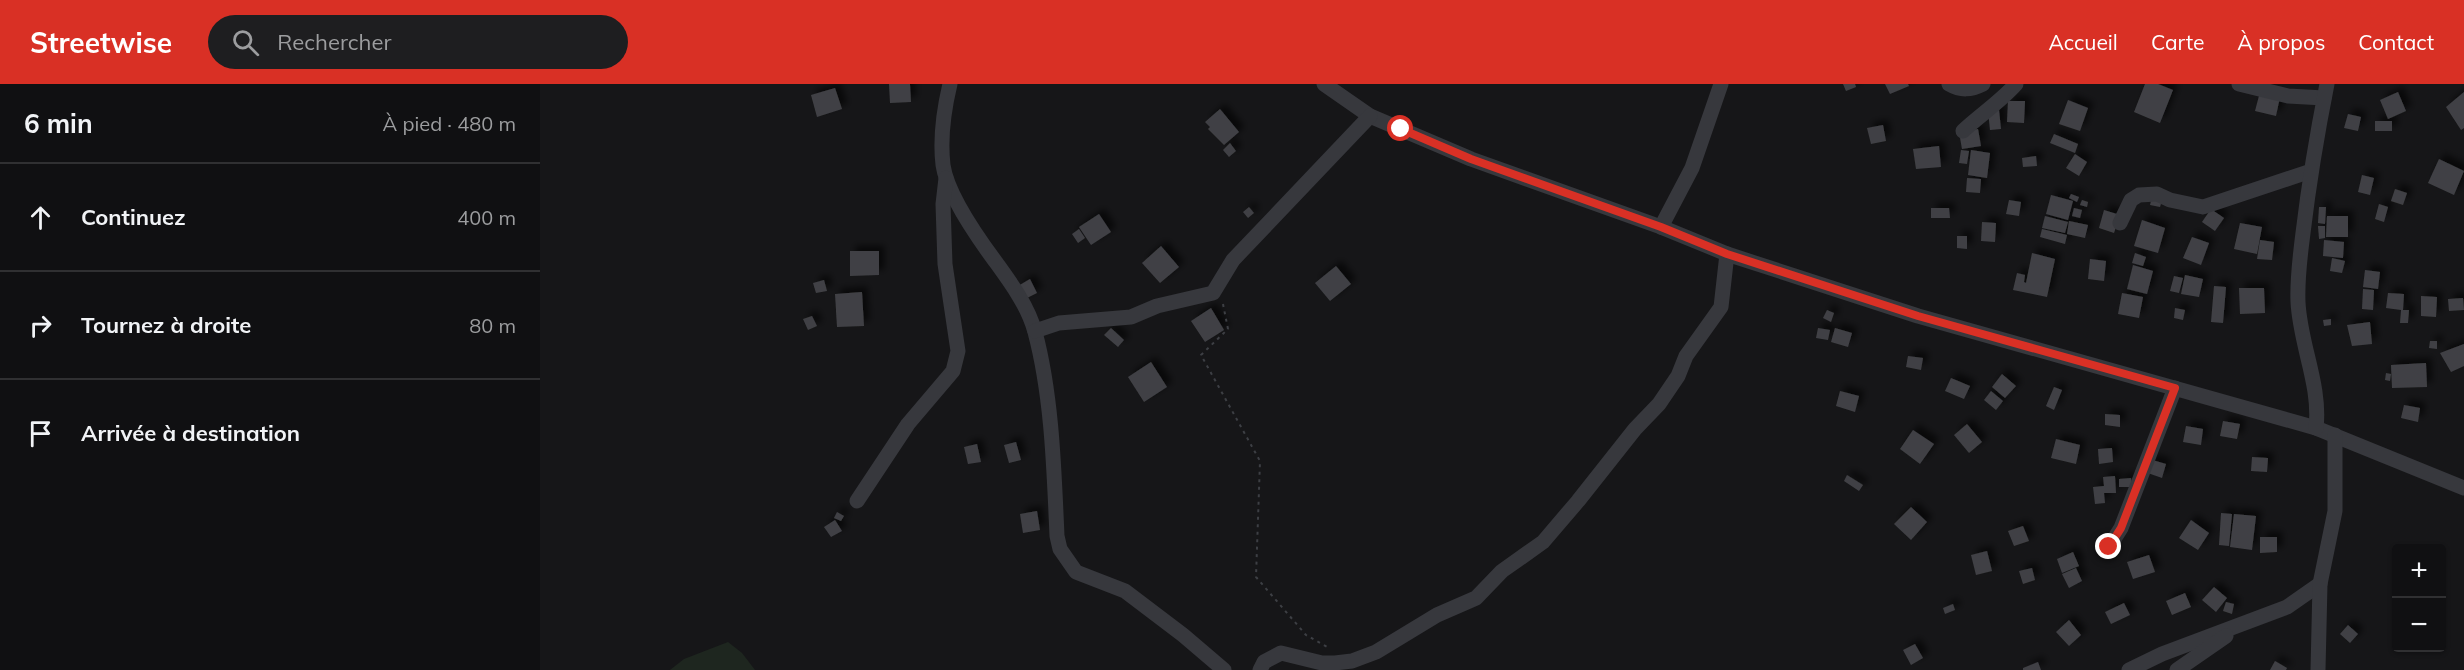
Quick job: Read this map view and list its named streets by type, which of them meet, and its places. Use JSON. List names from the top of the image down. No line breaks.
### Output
{"page":{"header":"Streetwise","search":"Rechercher","nav":["Accueil","Carte","À propos","Contact"],"heading":["6 min","À pied · 480 m"],"list":[["Continuez","400 m"],["Tournez à droite","80 m"],"Arrivée à destination"],"map_buttons":["+","−"]}}
